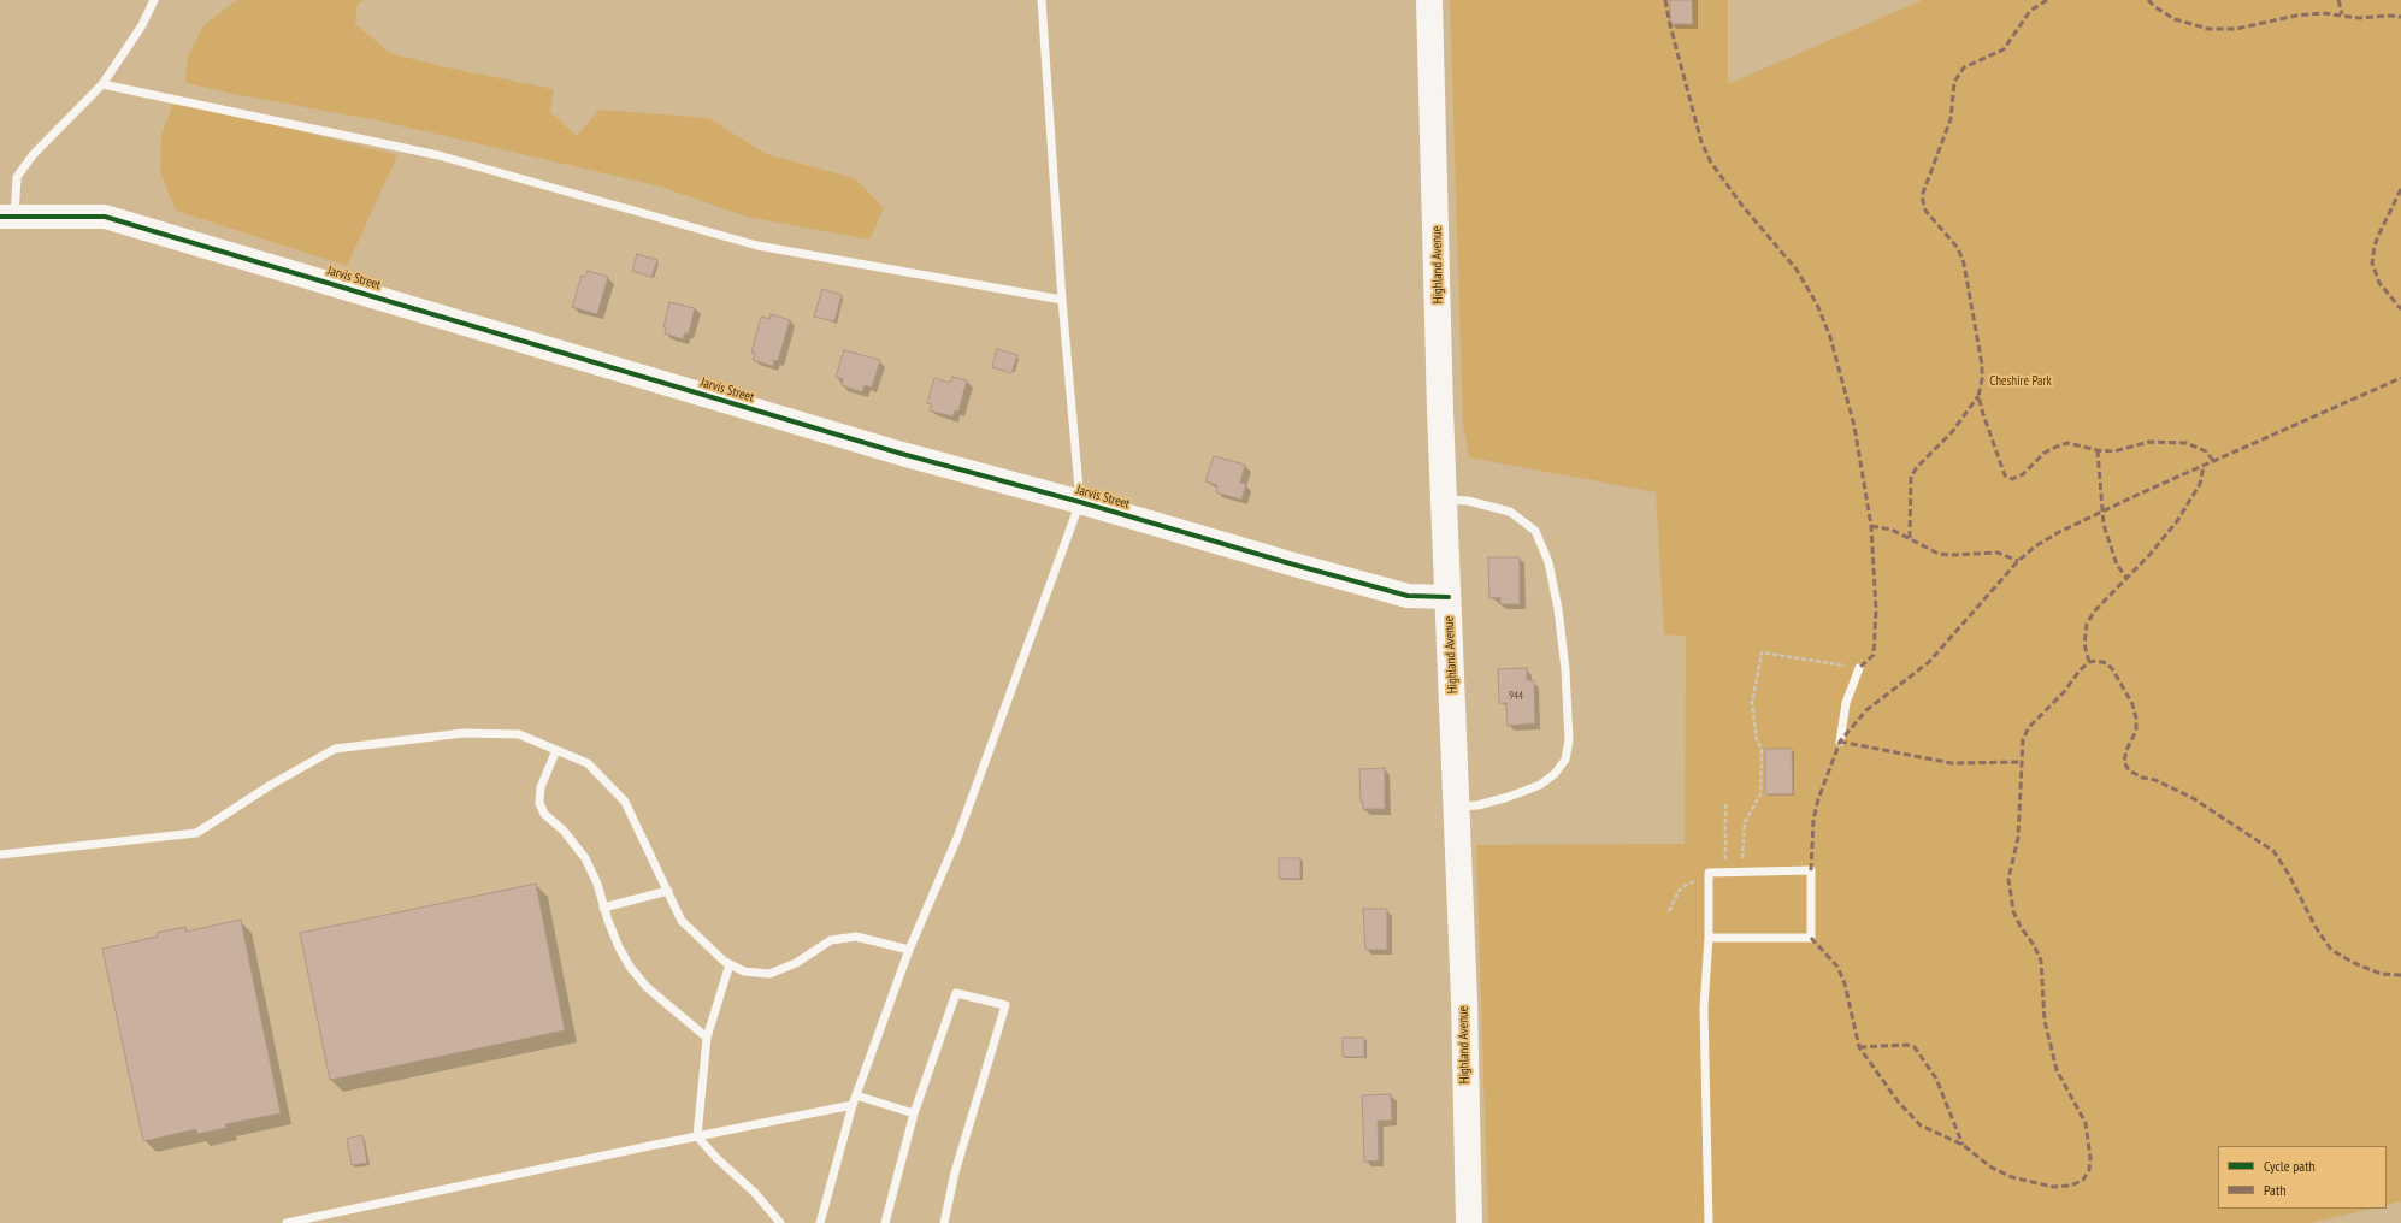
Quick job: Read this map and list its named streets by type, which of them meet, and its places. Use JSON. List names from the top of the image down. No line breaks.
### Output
{"streets":{"highway":["Highland Avenue"],"street":["Jarvis Street"]},"crossings":[["Highland Avenue","Jarvis Street"]],"parks":["Cheshire Park"],"house_numbers":["944"],"legend":["Cycle path","Path"]}
